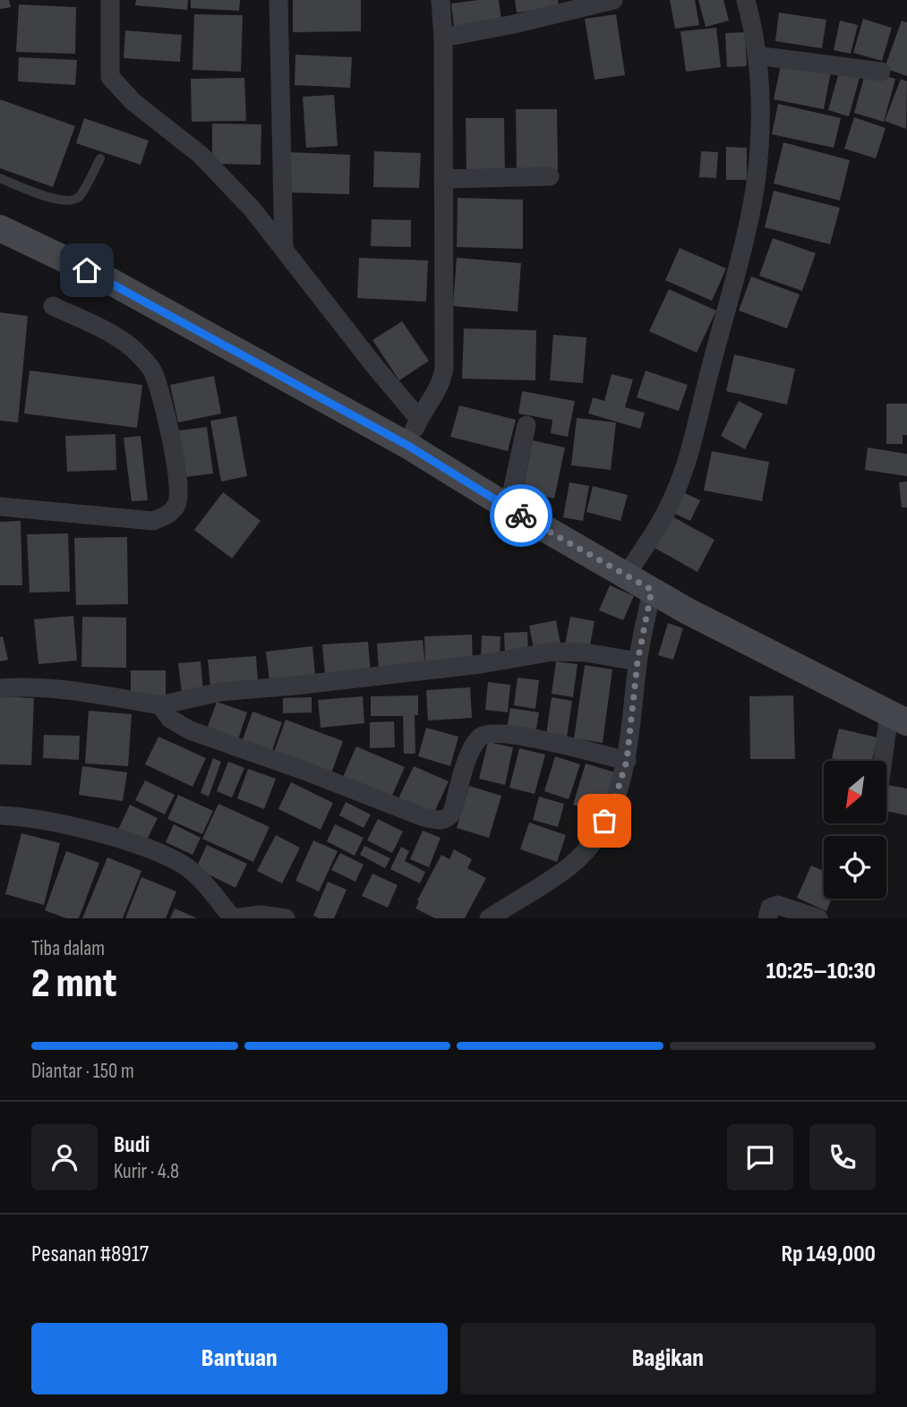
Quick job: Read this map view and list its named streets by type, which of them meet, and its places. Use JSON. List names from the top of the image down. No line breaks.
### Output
{"north":"bottom left","page":{"heading":["2 mnt","Tiba dalam","10:25–10:30"],"panel":["Budi","Kurir · 4.8","Pesanan #8917","Rp 149,000"],"bar":"Diantar · 150 m","buttons":["Bantuan","Bagikan"]}}
